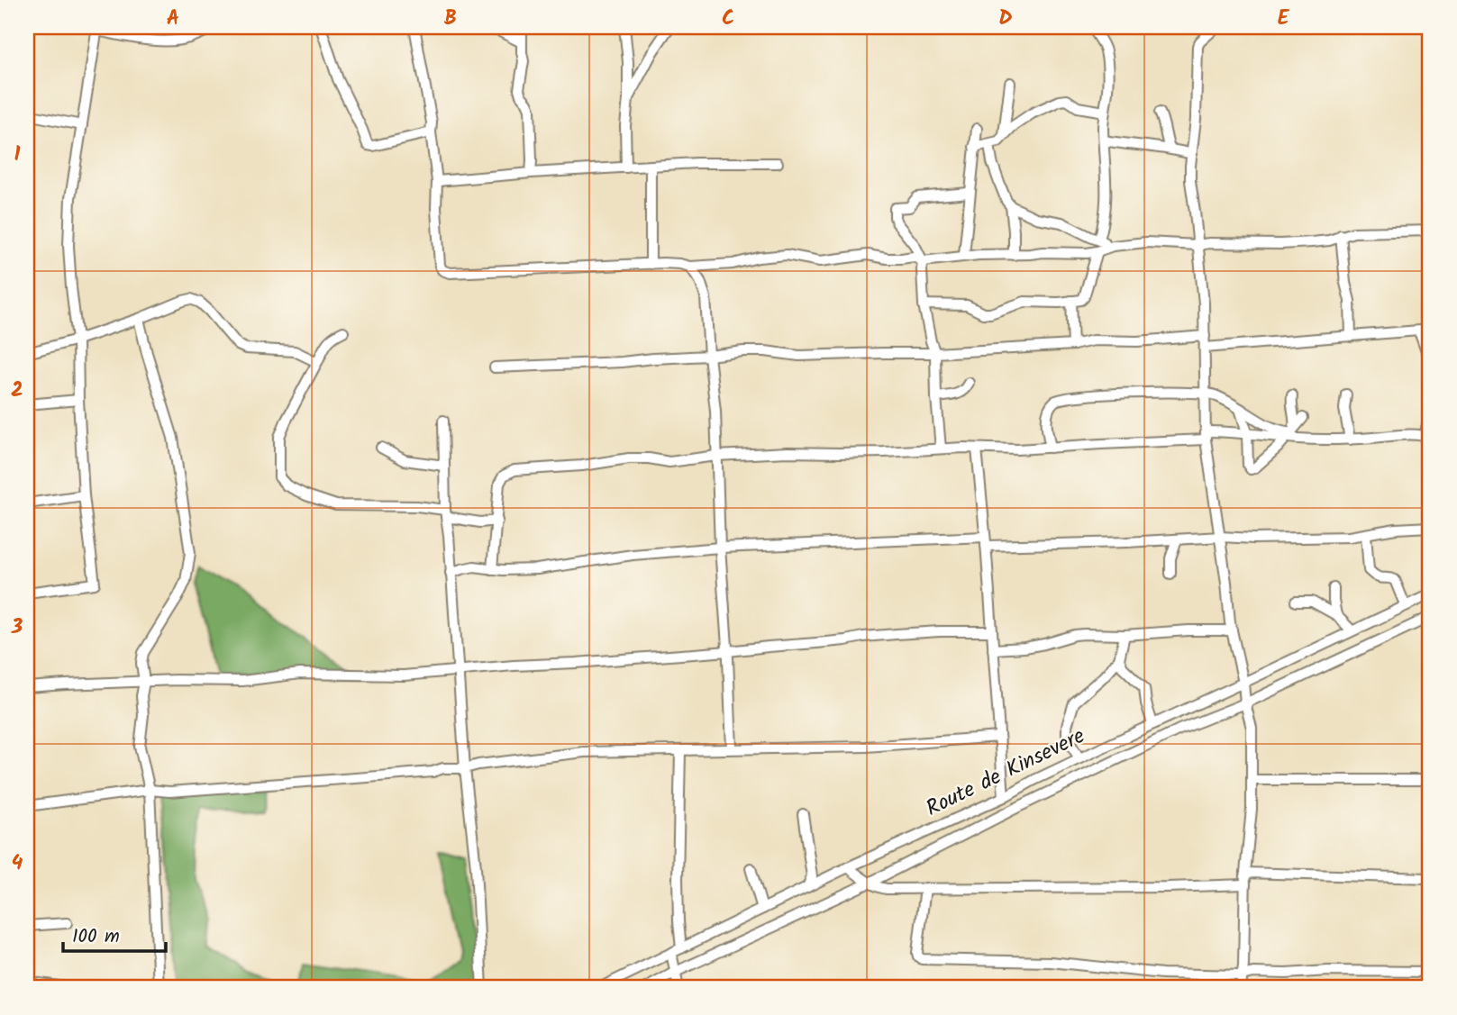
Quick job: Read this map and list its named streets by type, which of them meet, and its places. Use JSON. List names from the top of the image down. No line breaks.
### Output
{"streets":{"street":["Route de Kinsevere"]},"scale_bar":"100 m","grid":{"columns":["A","B","C","D","E"],"rows":["1","2","3","4"]}}
